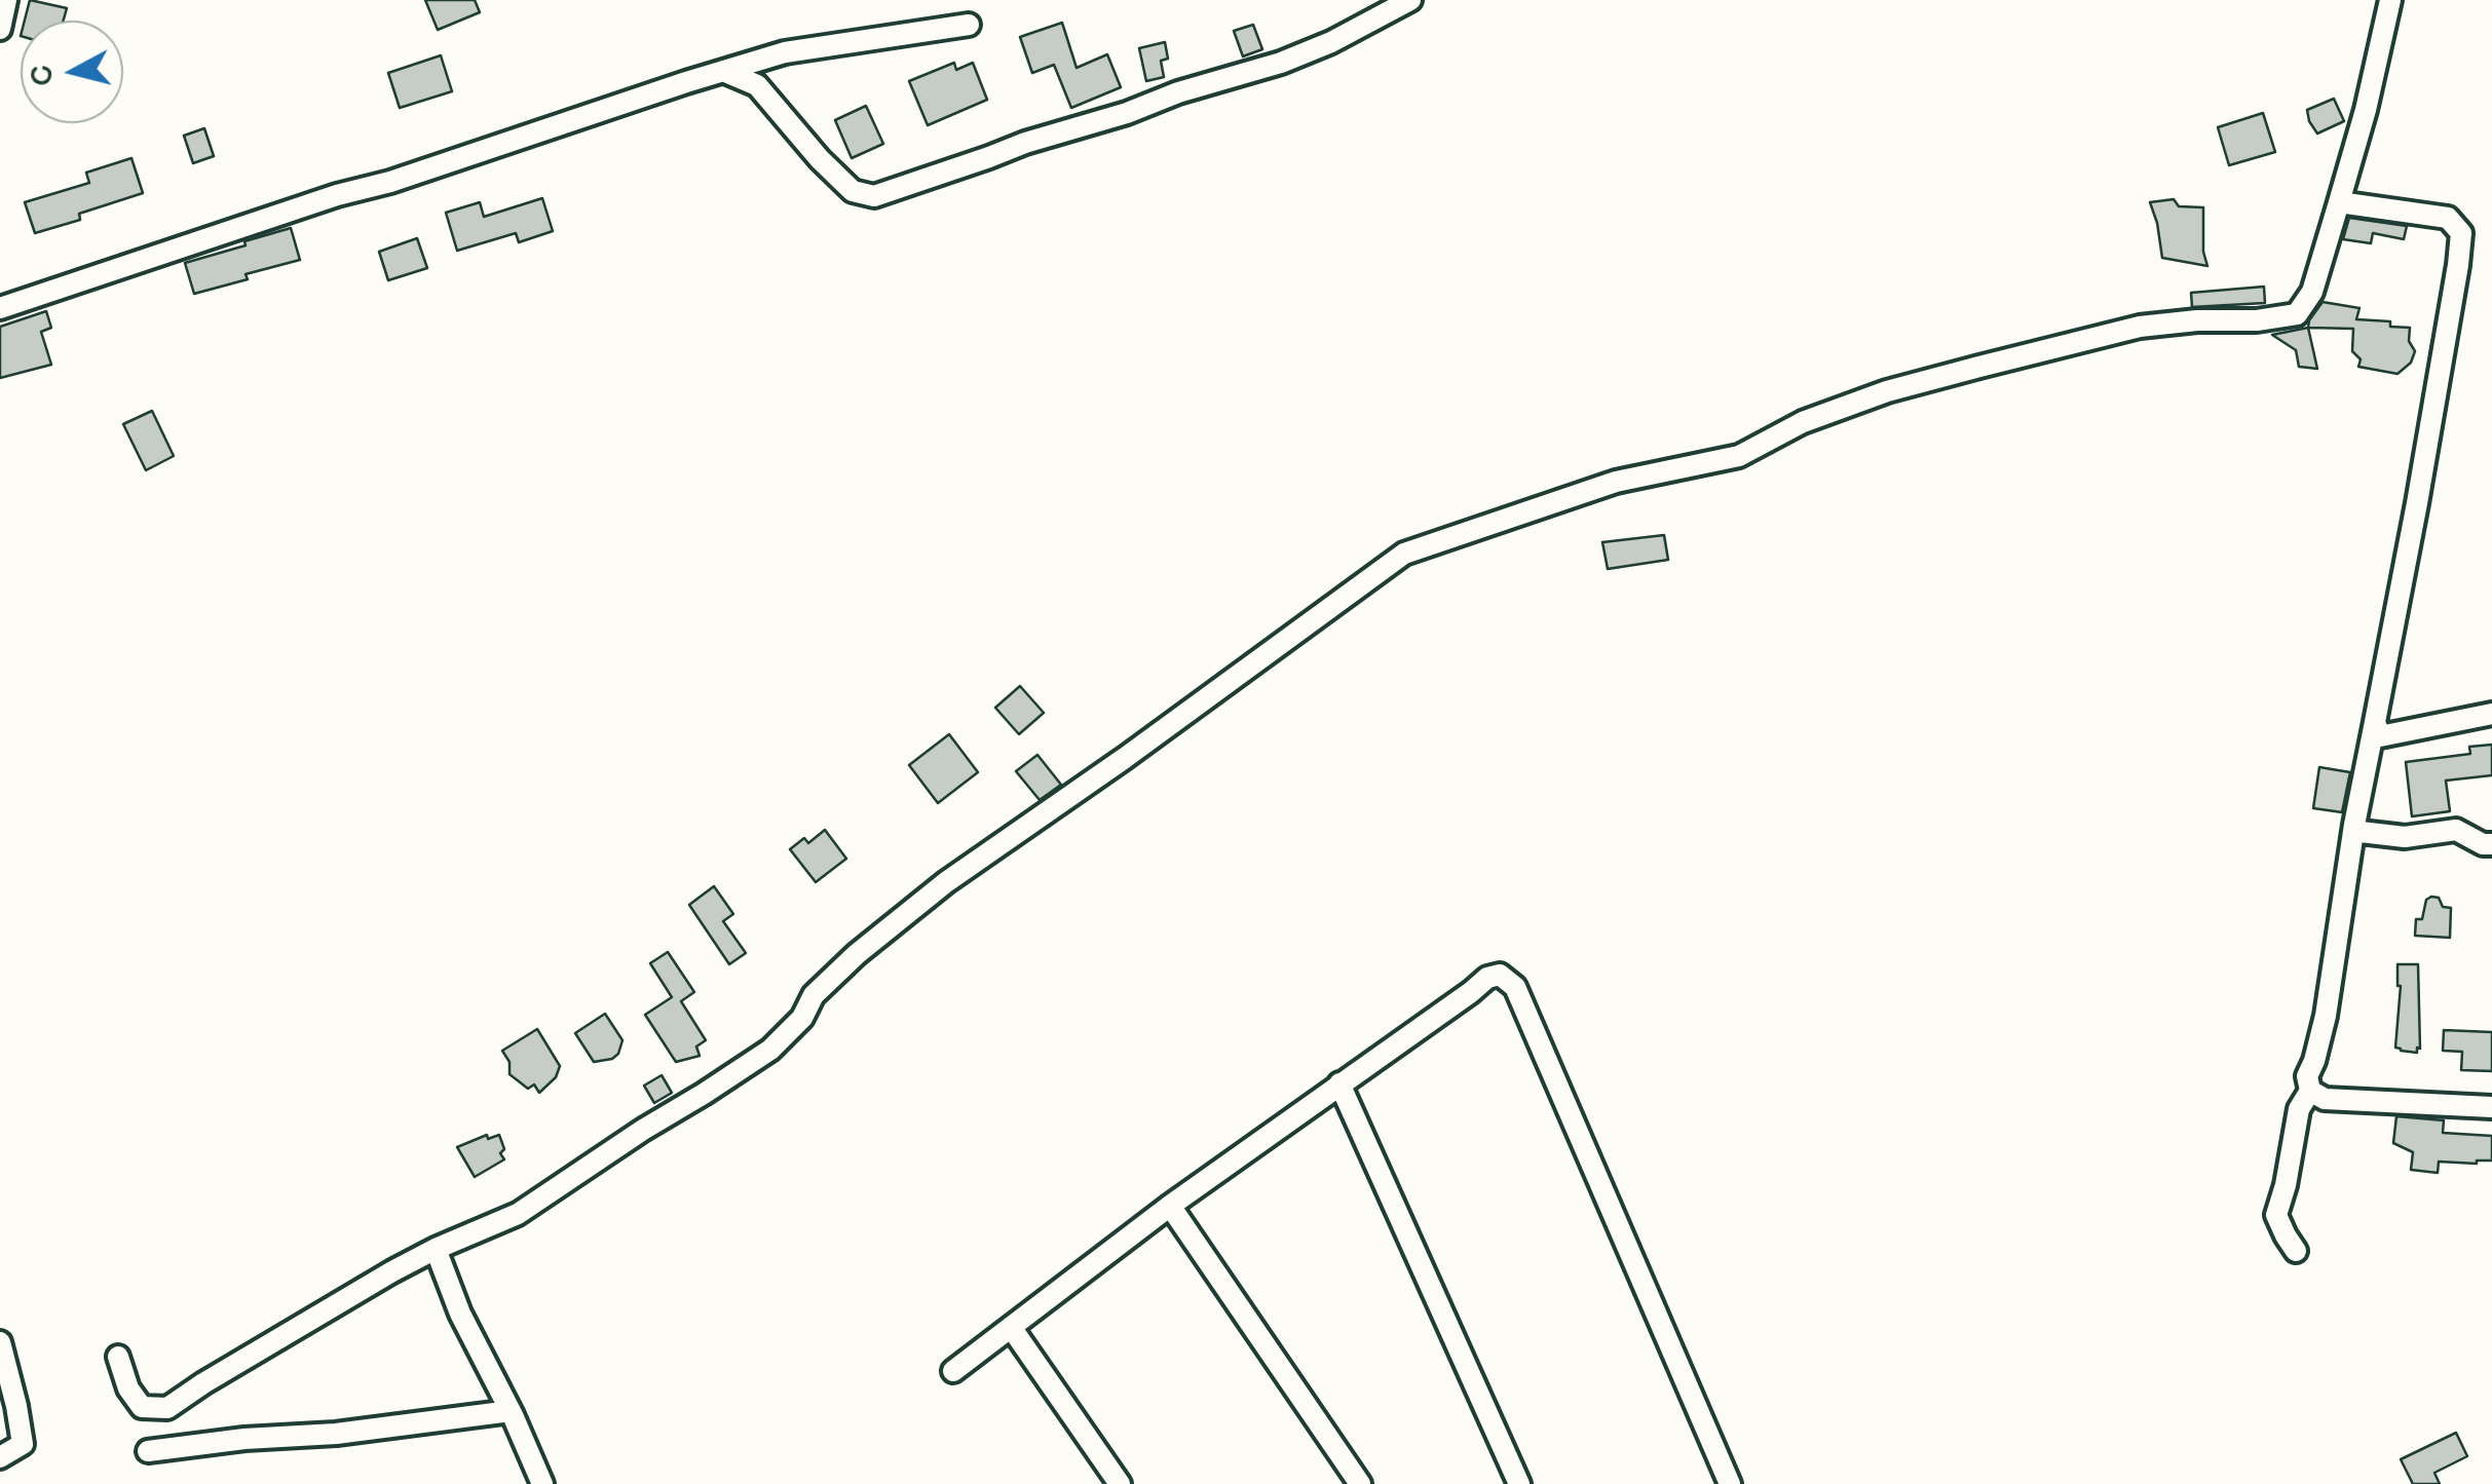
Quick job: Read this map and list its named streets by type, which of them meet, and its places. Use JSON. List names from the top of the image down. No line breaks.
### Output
{"north":"left"}
